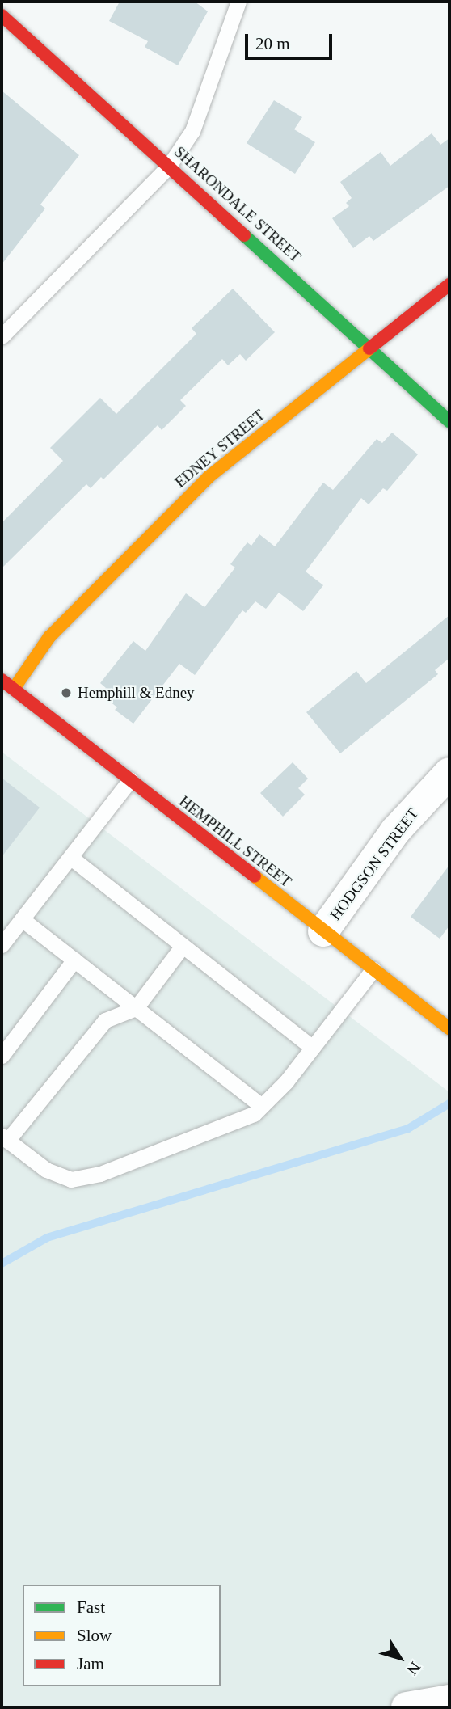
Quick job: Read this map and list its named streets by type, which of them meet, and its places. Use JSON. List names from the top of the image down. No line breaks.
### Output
{"streets":{"street":["SHARONDALE STREET","EDNEY STREET","HEMPHILL STREET","HODGSON STREET"]},"crossings":[["SHARONDALE STREET","EDNEY STREET"],["EDNEY STREET","HEMPHILL STREET"],["HEMPHILL STREET","HODGSON STREET"]],"places":["Hemphill & Edney"],"legend":["Fast","Slow","Jam"],"scale_bar":"20 m","north":"bottom right"}
